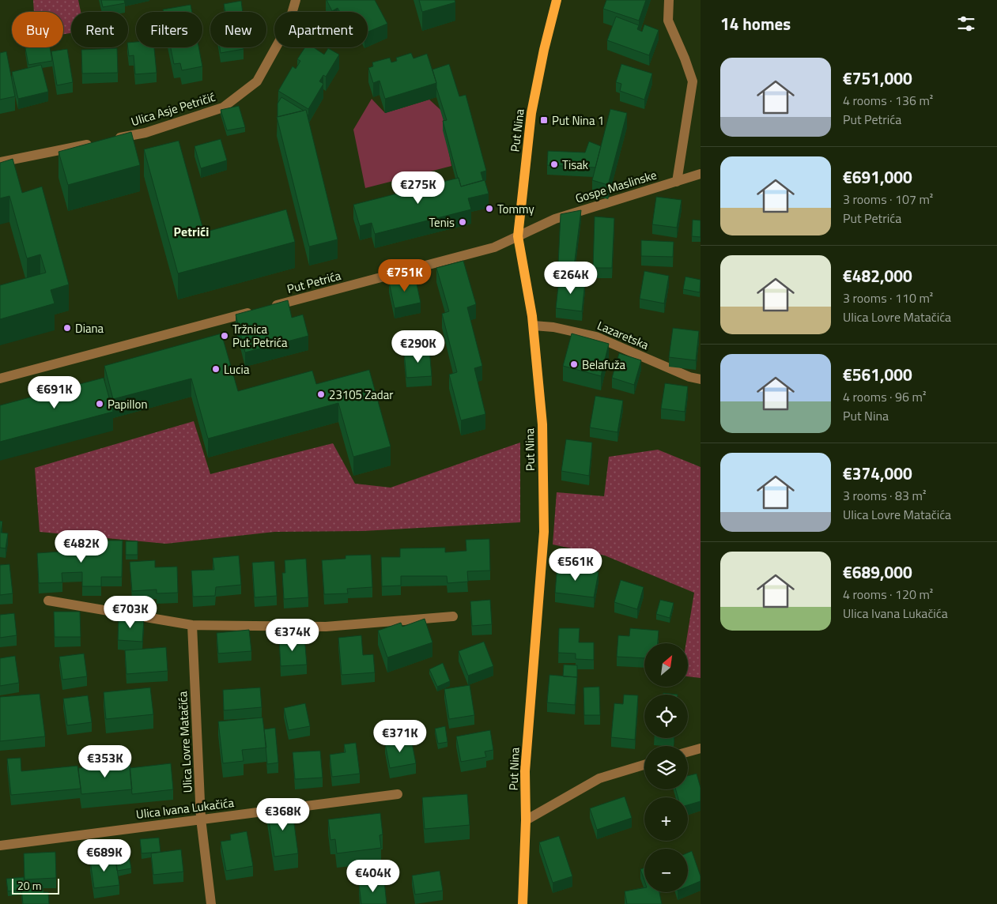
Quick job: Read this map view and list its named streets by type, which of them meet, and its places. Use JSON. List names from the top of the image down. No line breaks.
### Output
{"streets":{"main road":["Put Nina"],"street":["Ulica Asje Petričić","Gospe Maslinske","Put Petrića","Lazaretska","Ulica Lovre Matačića","Ulica Ivana Lukačića"]},"crossings":[["Put Nina","Gospe Maslinske"],["Put Nina","Put Petrića"],["Put Nina","Lazaretska"],["Gospe Maslinske","Put Petrića"],["Ulica Lovre Matačića","Ulica Ivana Lukačića"]],"districts":["Petrići"],"places":{"transit":["Put Nina 1"],"other":["Tisak","Tommy","Tenis","Diana","Tržnica Put Petrića","Belafuža","Lucia","23105 Zadar","Papillon"]},"scale_bar":"20 m","north":"top right","page":{"heading":"14 homes","chip":["Buy","Rent","Filters","New","Apartment"],"list":[{"name":"€751,000","note":"4 rooms · 136 m² · Put Petrića"},{"name":"€691,000","note":"3 rooms · 107 m² · Put Petrića"},{"name":"€482,000","note":"3 rooms · 110 m² · Ulica Lovre Matačića"},{"name":"€561,000","note":"4 rooms · 96 m² · Put Nina"},{"name":"€374,000","note":"3 rooms · 83 m² · Ulica Lovre Matačića"},{"name":"€689,000","note":"4 rooms · 120 m² · Ulica Ivana Lukačića"}],"price":["€275K","€751K","€264K","€290K","€691K","€482K","€561K","€703K","€374K","€371K","€353K","€368K","€689K","€404K"],"map_buttons":["+","−"],"scale":"20 m"}}
